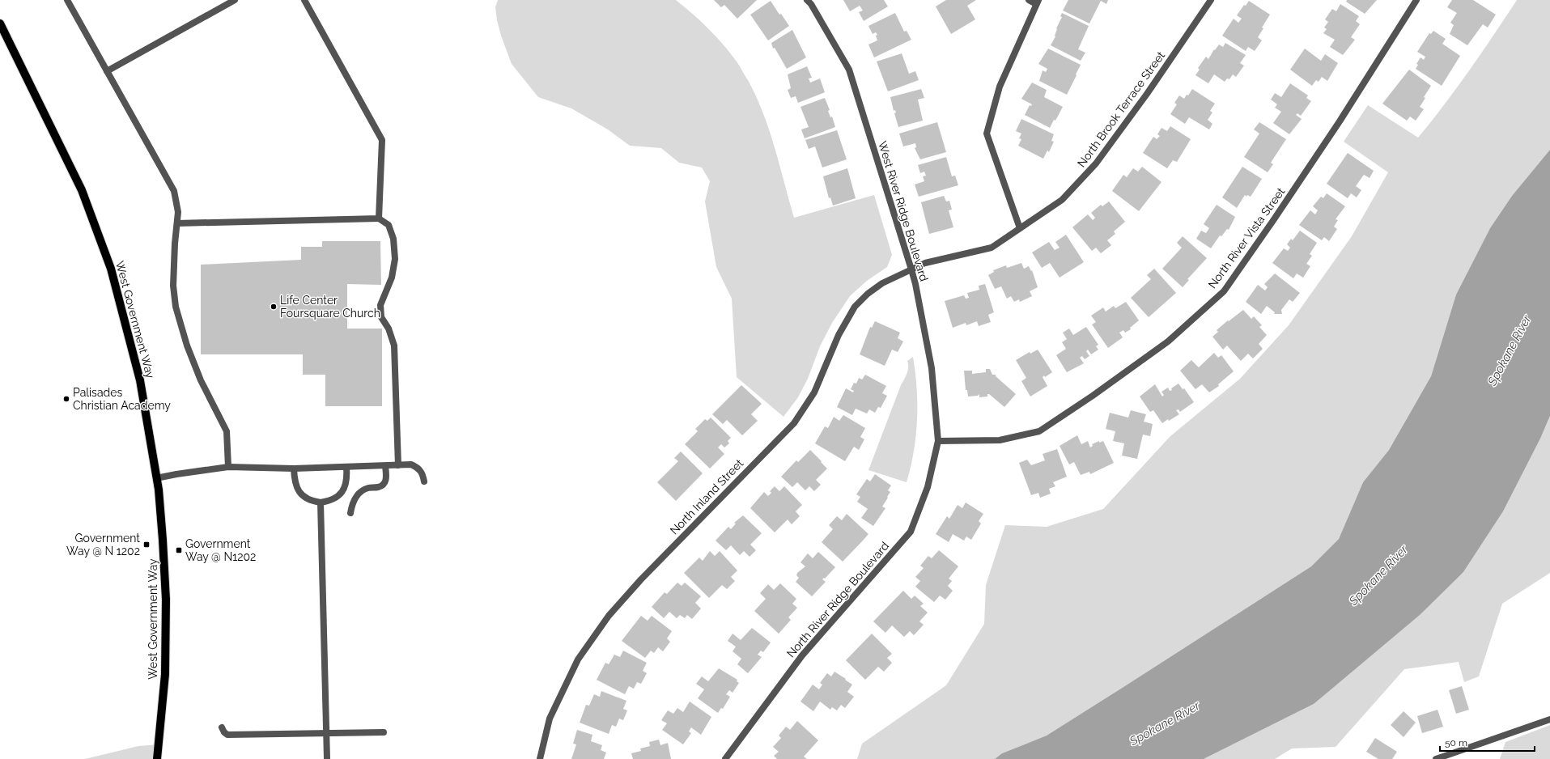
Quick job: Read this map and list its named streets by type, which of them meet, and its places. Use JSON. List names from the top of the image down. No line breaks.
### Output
{"streets":{"main road":["West Government Way"],"street":["North Brook Terrace Street","West River Ridge Boulevard","North River Vista Street","North Inland Street","North River Ridge Boulevard"]},"crossings":[["North Brook Terrace Street","West River Ridge Boulevard"],["North Brook Terrace Street","North Inland Street"],["West River Ridge Boulevard","North River Vista Street"],["West River Ridge Boulevard","North Inland Street"],["West River Ridge Boulevard","North River Ridge Boulevard"],["North River Vista Street","North River Ridge Boulevard"]],"water":["Spokane River"],"places":{"other":["Life Center Foursquare Church","Palisades Christian Academy"],"transit":["Government Way @ N 1202","Government Way @ N1202"]},"scale_bar":"50 m"}
